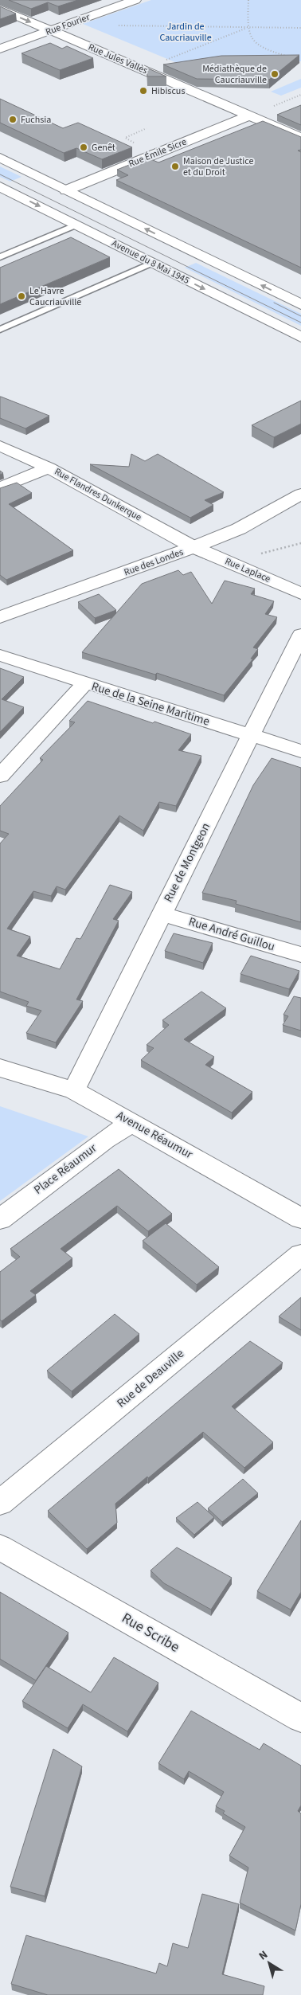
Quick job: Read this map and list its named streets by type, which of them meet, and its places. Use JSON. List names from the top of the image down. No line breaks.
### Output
{"streets":{"street":["Rue Fourier","Rue Jules Vallès","Rue Émile Sicre","Avenue du 8 Mai 1945","Rue Flandres Dunkerque","Rue des Londes","Rue Laplace","Rue de la Seine Maritime","Rue de Montgeon","Rue André Guillou","Avenue Réaumur","Place Réaumur","Rue de Deauville","Rue Scribe"]},"crossings":[["Rue Fourier","Rue Jules Vallès"],["Rue Jules Vallès","Rue Émile Sicre"],["Rue Flandres Dunkerque","Rue des Londes"],["Rue Flandres Dunkerque","Rue Laplace"],["Rue des Londes","Rue Laplace"],["Rue de la Seine Maritime","Rue de Montgeon"],["Rue de Montgeon","Rue André Guillou"],["Rue de Montgeon","Avenue Réaumur"],["Avenue Réaumur","Place Réaumur"]],"parks":["Jardin de Caucriauville"],"places":["Médiathèque de Caucriauville","Hibiscus","Fuchsia","Genêt","Maison de Justice et du Droit","Le Havre Caucriauville"],"north":"top left"}
